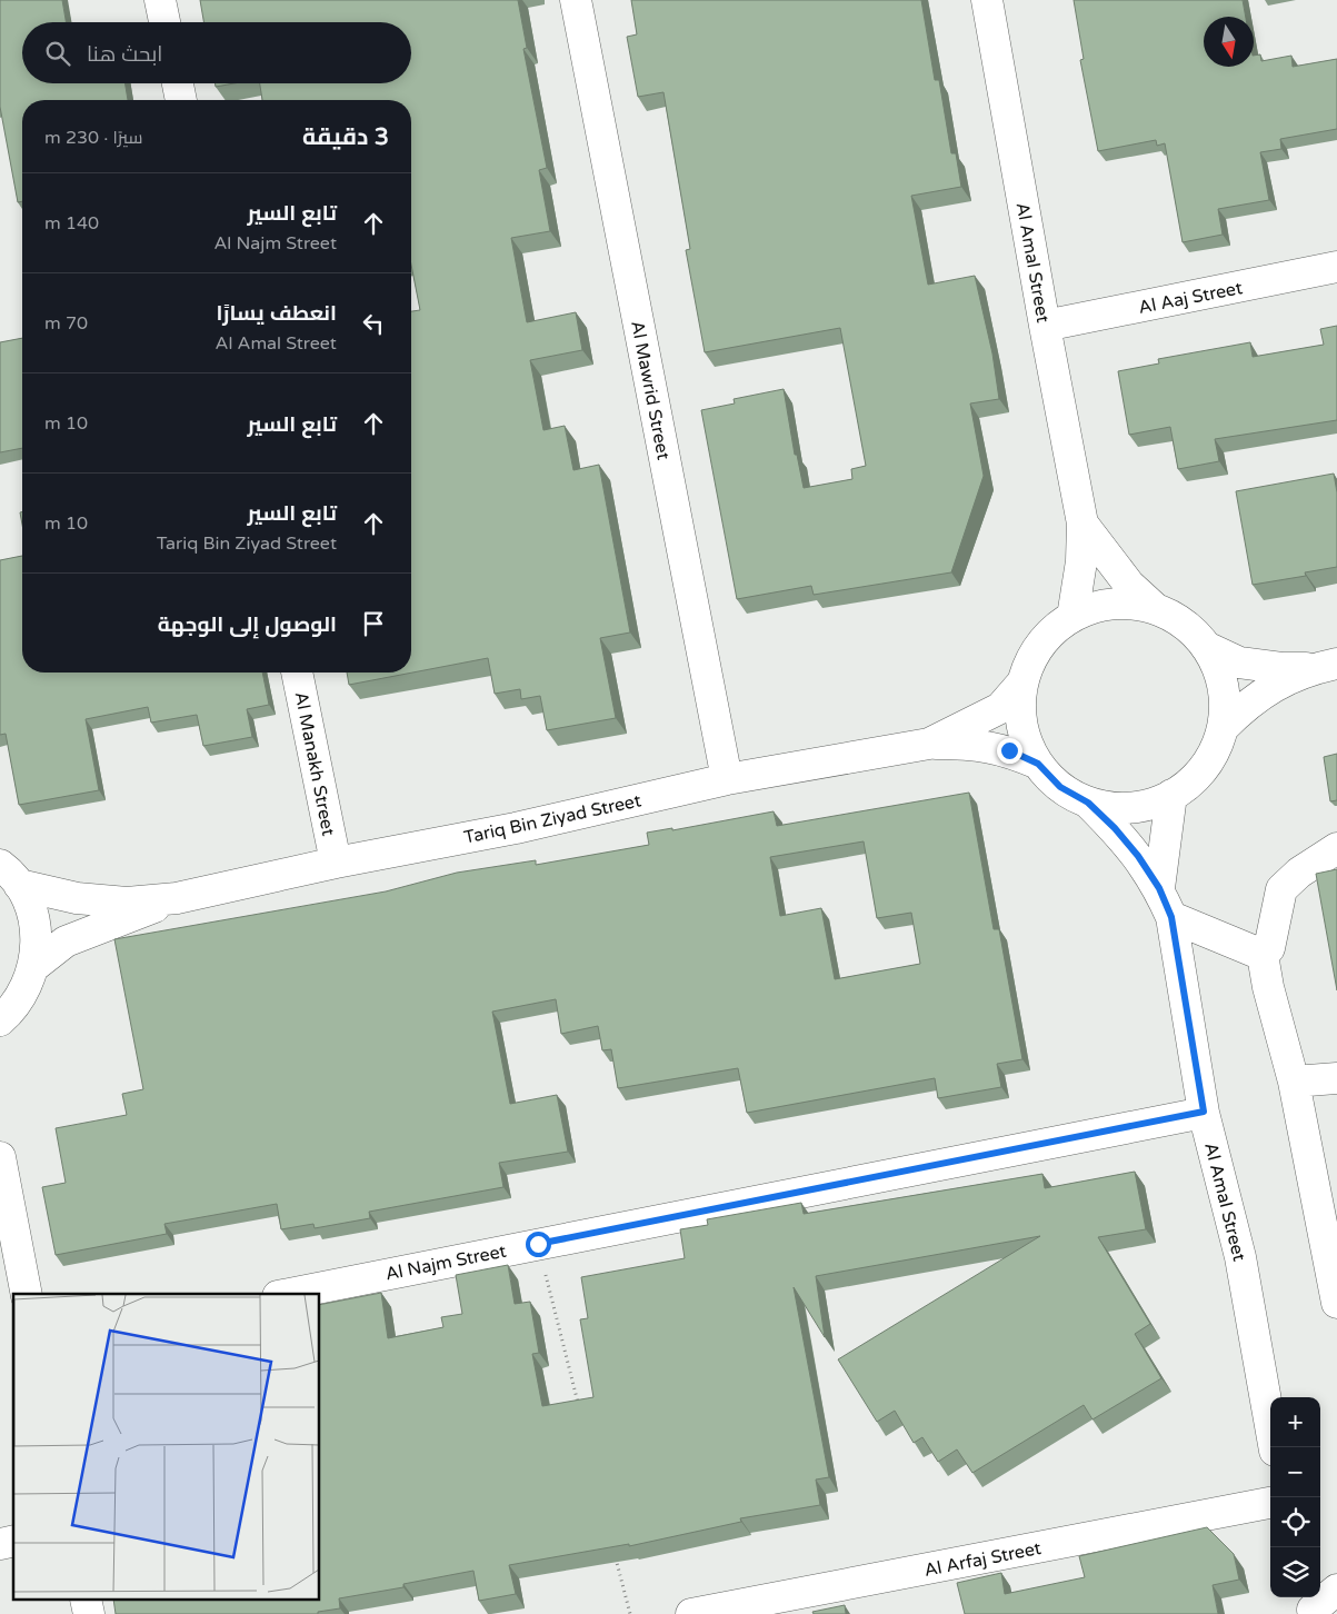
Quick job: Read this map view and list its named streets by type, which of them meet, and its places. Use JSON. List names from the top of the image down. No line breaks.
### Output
{"streets":{"street":["Al Amal Street","Al Aaj Street","Al Mawrid Street","Al Manakh Street","Tariq Bin Ziyad Street","Al Najm Street","Al Arfaj Street"]},"crossings":[["Al Amal Street","Al Aaj Street"],["Al Amal Street","Al Najm Street"],["Al Mawrid Street","Tariq Bin Ziyad Street"],["Al Manakh Street","Tariq Bin Ziyad Street"]],"north":"bottom","page":{"search":"ابحث هنا","heading":["3 دقيقة","سيرًا · 230 m"],"list":[["تابع السير","Al Najm Street","140 m"],["انعطف يسارًا","Al Amal Street","70 m"],["تابع السير","10 m"],["تابع السير","Tariq Bin Ziyad Street","10 m"],"الوصول إلى الوجهة"],"map_buttons":["+","−"]}}
